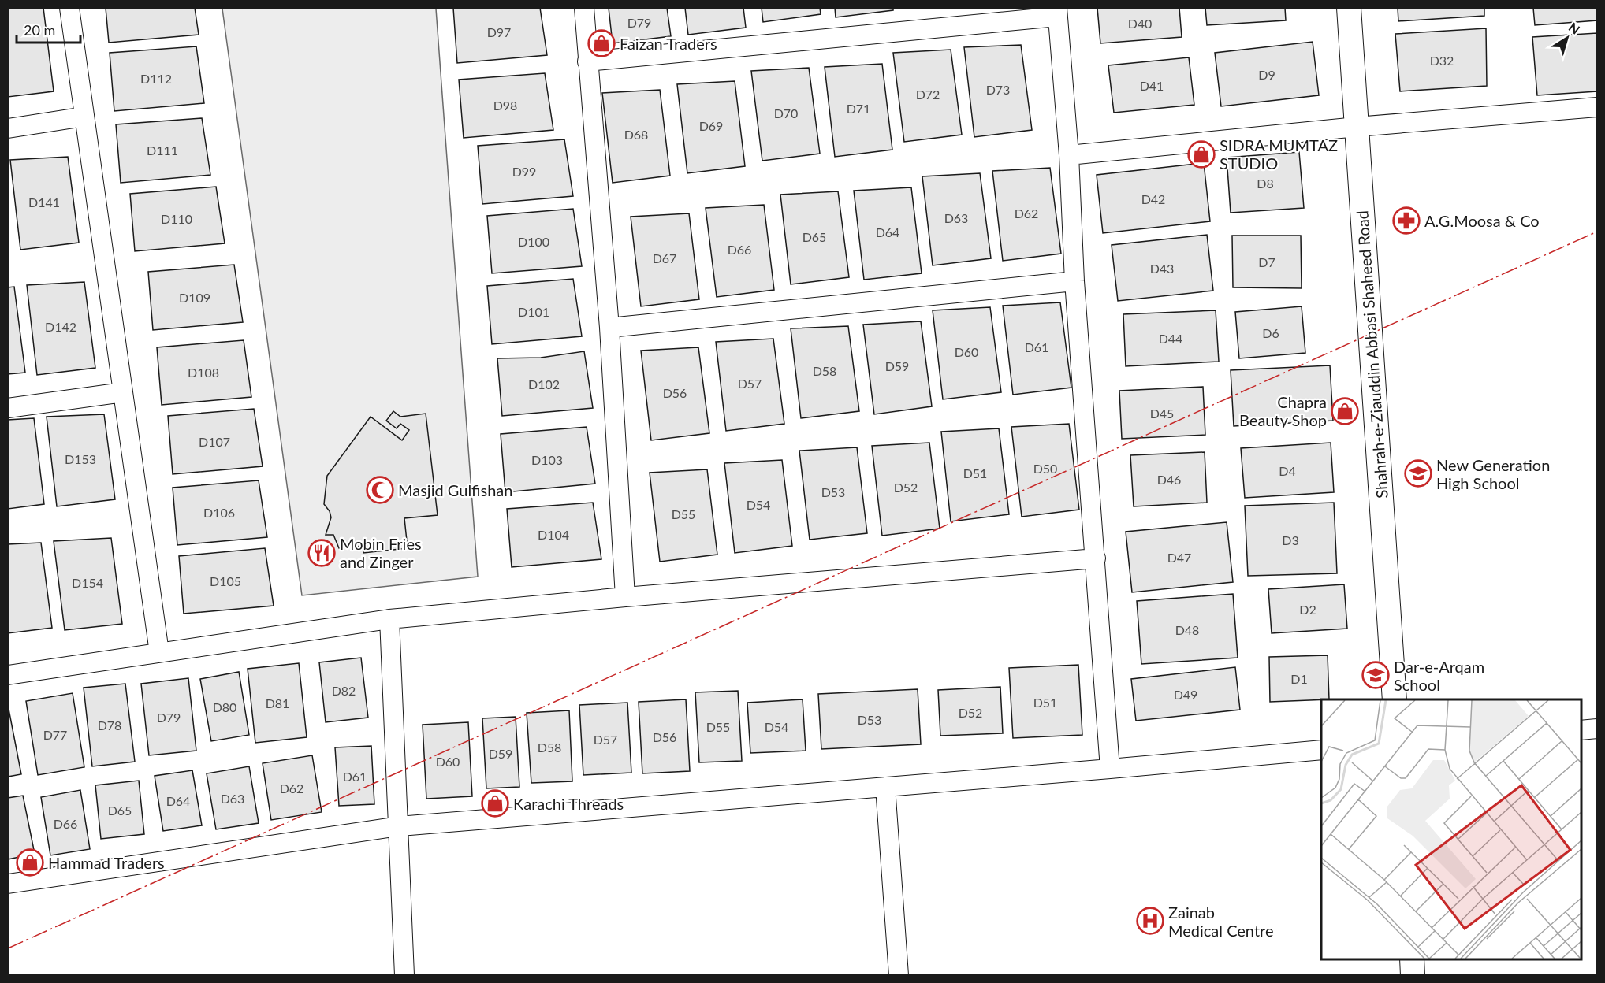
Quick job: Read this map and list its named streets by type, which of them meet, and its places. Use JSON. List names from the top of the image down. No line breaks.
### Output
{"streets":{"street":["Shahrah-e-Ziauddin Abbasi Shaheed Road"]},"places":{"shop":["Faizan Traders","SIDRA MUMTAZ STUDIO","Chapra Beauty Shop","Karachi Threads","Hammad Traders"],"pharmacy":["A.G.Moosa & Co"],"school or university":["New Generation High School","Dar-e-Arqam School"],"mosque":["Masjid Gulfishan"],"restaurant":["Mobin Fries and Zinger"],"hospital":["Zainab Medical Centre"]},"house_numbers":["D79","D40","D97","D32","D9","D112","D41","D73","D72","D98","D71","D70","D69","D68","D111","D99","D8","D42","D141","D62","D63","D110","D64","D65","D100","D66","D67","D7","D43","D109","D101","D142","D6","D44","D61","D60","D59","D58","D108","D57","D102","D56","D45","D107","D153","D103","D50","D4","D51","D46","D52","D53","D54","D106","D55","D104","D3","D47","D105","D154","D2","D48","D1","D82","D49","D51","D81","D80","D52","D79","D53","D78","D55","D54","D77","D56","D57","D58","D59","D60","D61","D62","D63","D64","D65","D66"],"scale_bar":"20 m","north":"top right"}
